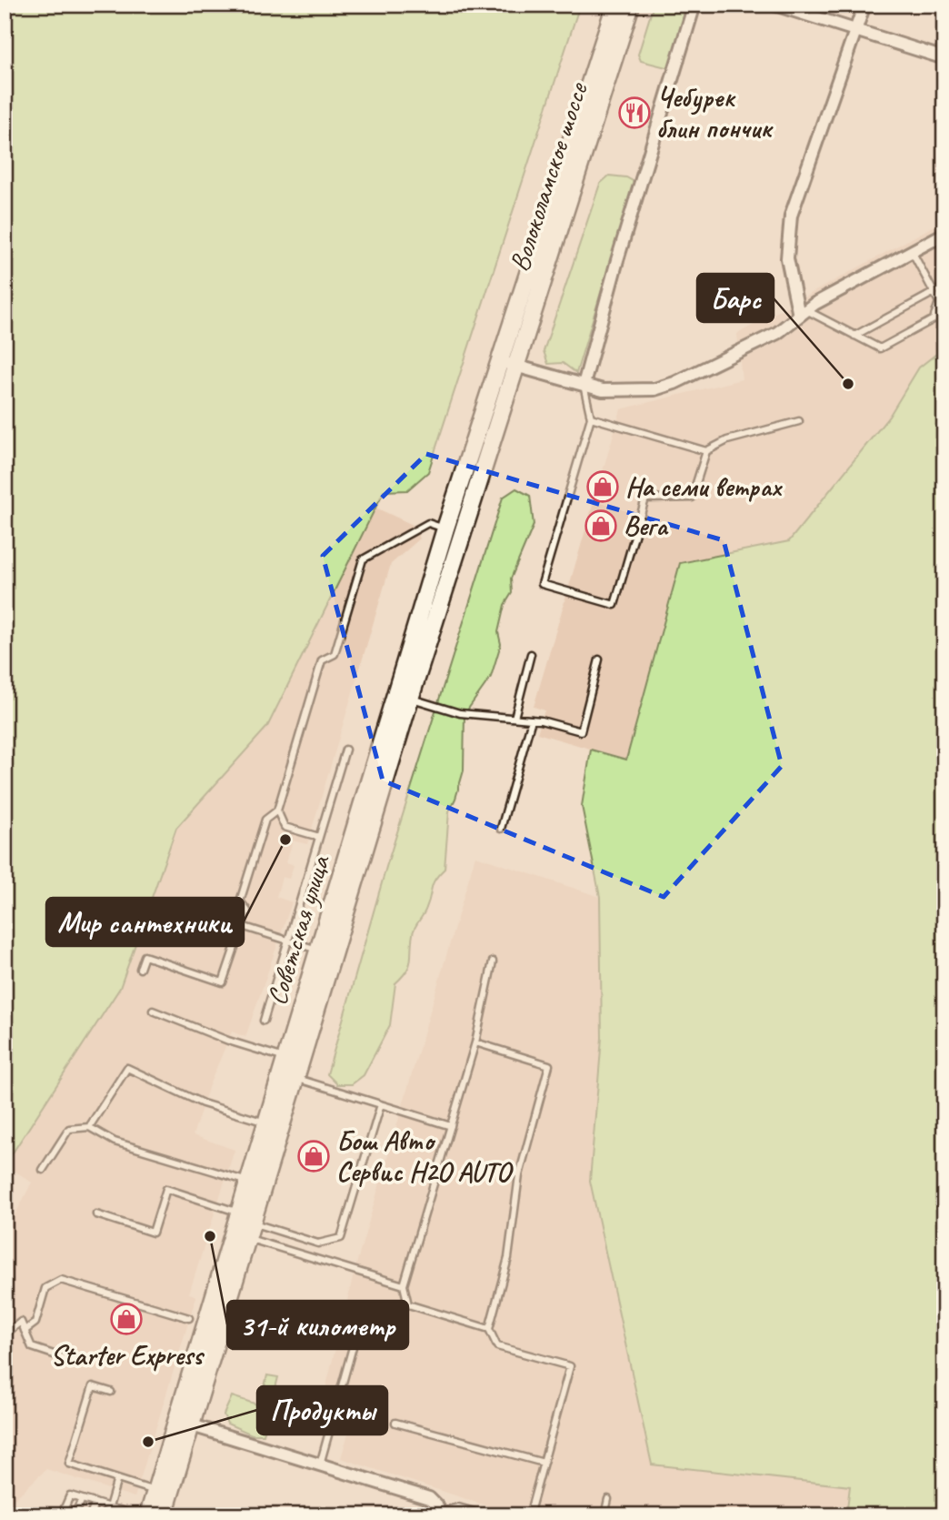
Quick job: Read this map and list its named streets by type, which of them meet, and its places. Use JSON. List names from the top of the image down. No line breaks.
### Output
{"streets":{"main road":["Волоколамское шоссе","Советская улица"]},"crossings":[["Волоколамское шоссе","Советская улица"]],"places":{"restaurant":["Чебурек блин пончик"],"other":["Барс","Мир сантехники","31-й километр","Продукты"],"shop":["На семи ветрах","Вега","Бош Авто Сервис H2O AUTO","Starter Express"]}}
